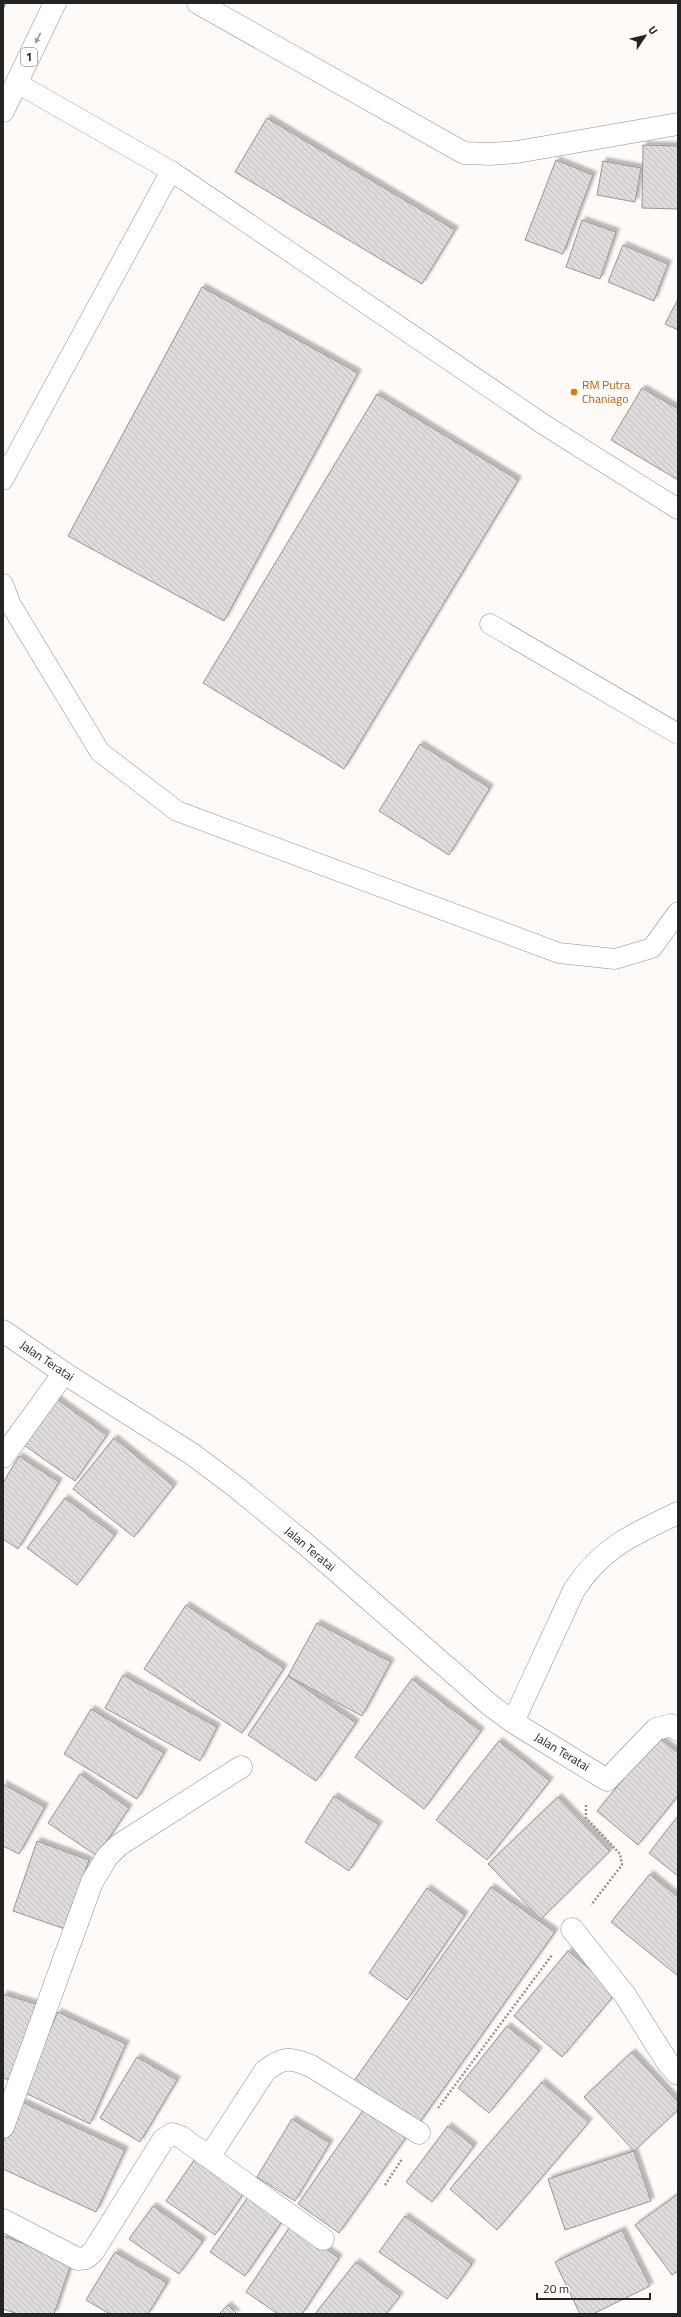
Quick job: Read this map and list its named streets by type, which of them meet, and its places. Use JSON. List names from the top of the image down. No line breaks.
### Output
{"streets":{"main road":["1","Jalan Teratai"]},"places":["RM Putra Chaniago"],"scale_bar":"20 m","north":"top right"}
